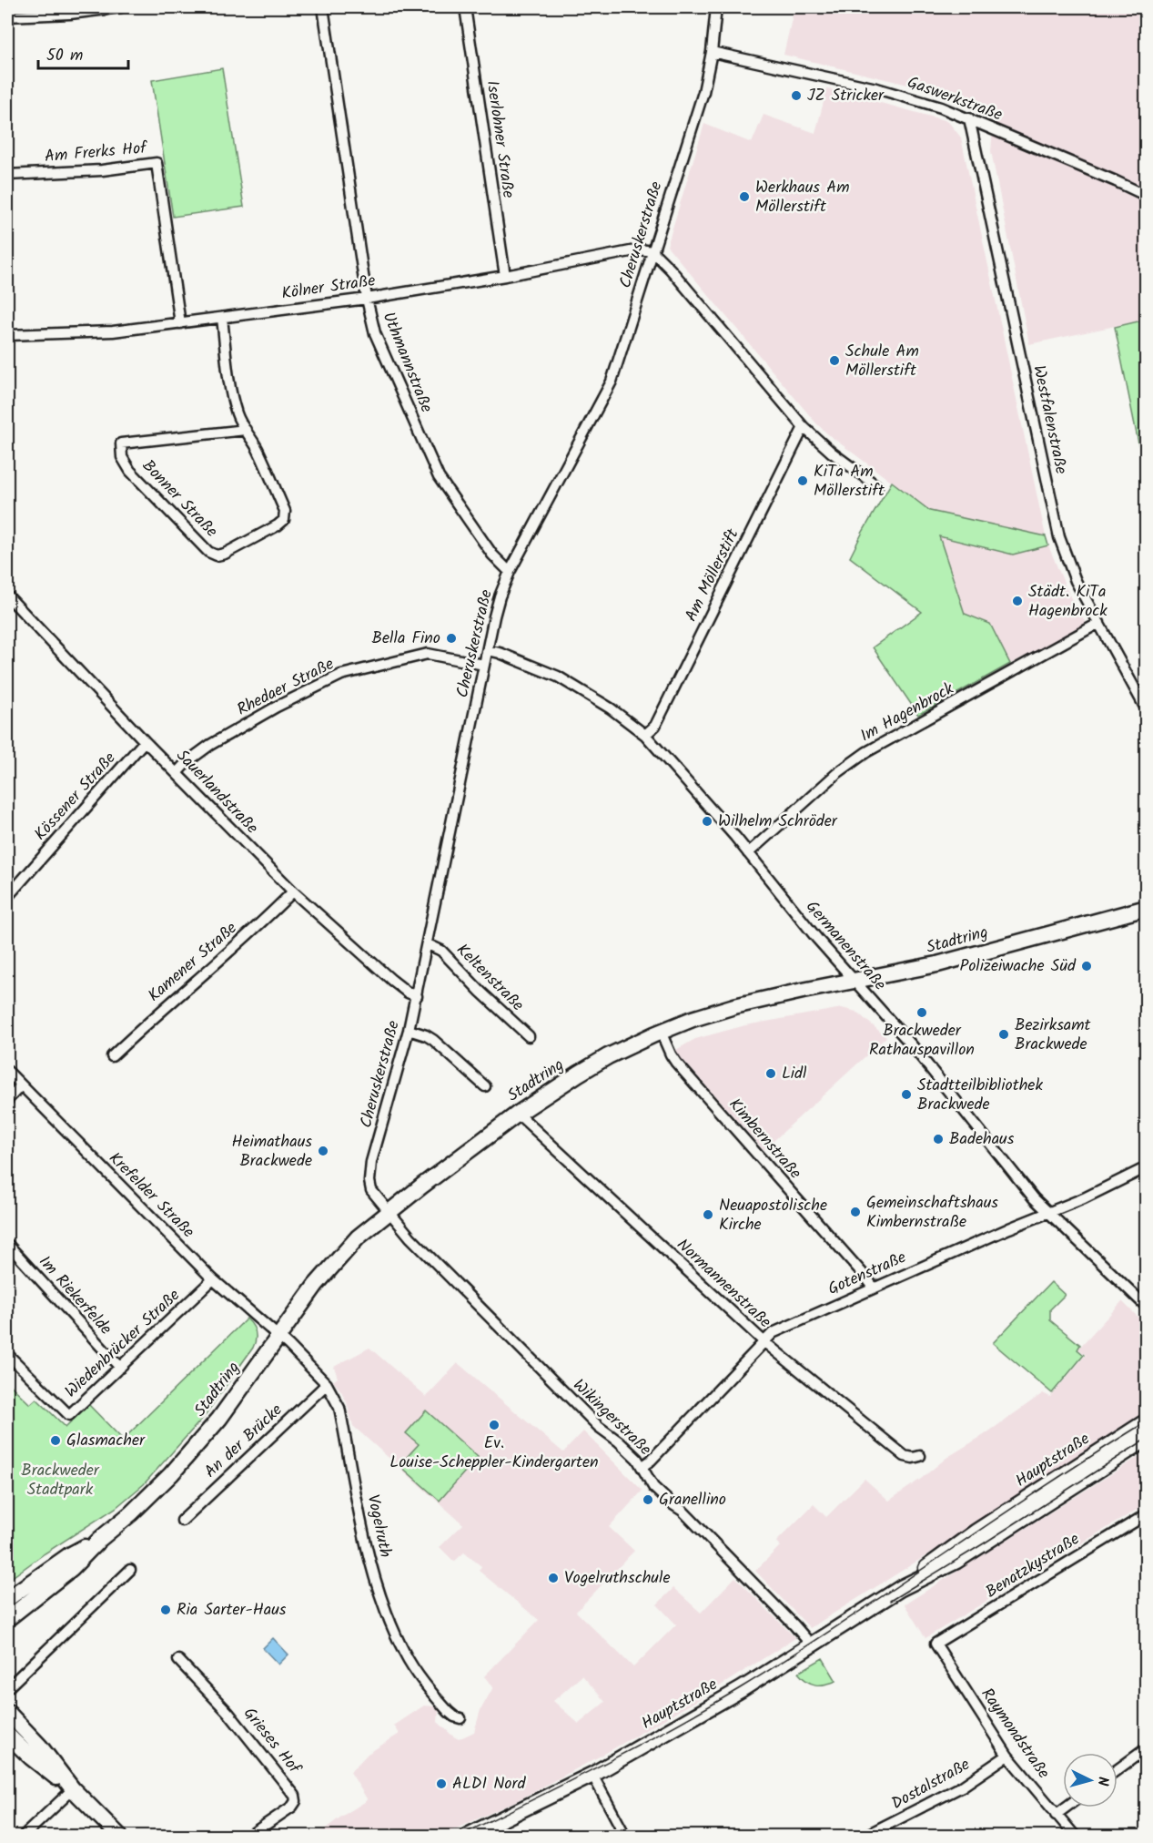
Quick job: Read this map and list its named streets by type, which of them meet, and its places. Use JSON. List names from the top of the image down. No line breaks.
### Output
{"streets":{"street":["Gaswerkstraße","Iserlohner Straße","Am Frerks Hof","Cheruskerstraße","Kölner Straße","Uthmannstraße","Westfalenstraße","Bonner Straße","Am Möllerstift","Rhedaer Straße","Im Hagenbrock","Sauerlandstraße","Kössener Straße","Stadtring","Germanenstraße","Kamener Straße","Keltenstraße","Kimbernstraße","Krefelder Straße","Gotenstraße","Normannenstraße","Im Riekerfelde","Wiedenbrücker Straße","Wikingerstraße","An der Brücke","Hauptstraße","Vogelruth","Benatzkystraße","Raymondstraße","Grieses Hof","Dostalstraße"]},"crossings":[["Gaswerkstraße","Cheruskerstraße"],["Gaswerkstraße","Westfalenstraße"],["Iserlohner Straße","Kölner Straße"],["Am Frerks Hof","Kölner Straße"],["Cheruskerstraße","Kölner Straße"],["Cheruskerstraße","Uthmannstraße"],["Cheruskerstraße","Rhedaer Straße"],["Cheruskerstraße","Sauerlandstraße"],["Cheruskerstraße","Stadtring"],["Cheruskerstraße","Germanenstraße"],["Cheruskerstraße","Keltenstraße"],["Cheruskerstraße","Wikingerstraße"],["Kölner Straße","Uthmannstraße"],["Kölner Straße","Bonner Straße"],["Westfalenstraße","Im Hagenbrock"],["Am Möllerstift","Germanenstraße"],["Rhedaer Straße","Sauerlandstraße"],["Im Hagenbrock","Germanenstraße"],["Sauerlandstraße","Kössener Straße"],["Sauerlandstraße","Kamener Straße"],["Stadtring","Germanenstraße"],["Stadtring","Kimbernstraße"],["Stadtring","Krefelder Straße"],["Stadtring","Normannenstraße"],["Stadtring","Wikingerstraße"],["Stadtring","Vogelruth"],["Germanenstraße","Gotenstraße"],["Kimbernstraße","Gotenstraße"],["Krefelder Straße","Wiedenbrücker Straße"],["Krefelder Straße","Vogelruth"],["Gotenstraße","Normannenstraße"],["Gotenstraße","Wikingerstraße"],["Im Riekerfelde","Wiedenbrücker Straße"],["Wikingerstraße","Hauptstraße"],["An der Brücke","Vogelruth"],["Benatzkystraße","Raymondstraße"],["Raymondstraße","Dostalstraße"]],"parks":["Brackweder Stadtpark"],"places":["JZ Stricker","Werkhaus Am Möllerstift","Schule Am Möllerstift","KiTa Am Möllerstift","Städt. KiTa Hagenbrock","Bella Fino","Wilhelm Schröder","Polizeiwache Süd","Brackweder Rathauspavillon","Bezirksamt Brackwede","Lidl","Stadtteilbibliothek Brackwede","Badehaus","Heimathaus Brackwede","Gemeinschaftshaus Kimbernstraße","Neuapostolische Kirche","Ev. Louise-Scheppler-Kindergarten","Glasmacher","Granellino","Vogelruthschule","Ria Sarter-Haus","ALDI Nord"],"scale_bar":"50 m","north":"right"}
